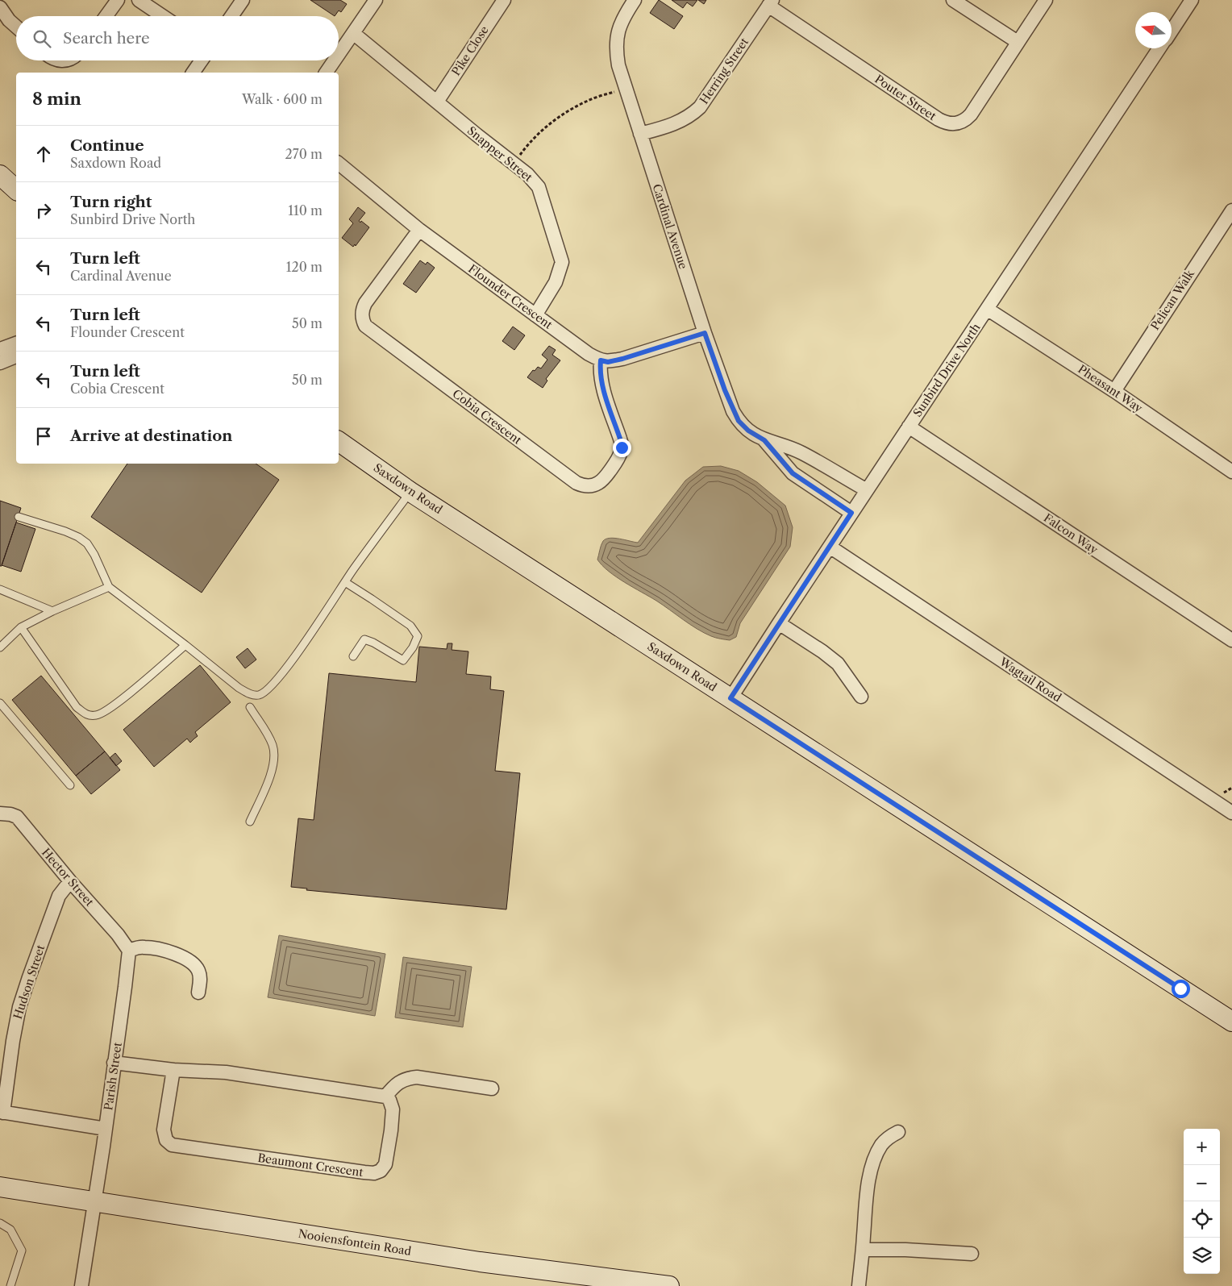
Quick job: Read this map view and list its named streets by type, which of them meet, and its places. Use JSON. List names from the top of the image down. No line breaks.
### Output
{"streets":{"street":["Pike Close","Herring Street","Pouter Street","Snapper Street","Cardinal Avenue","Flounder Crescent","Pelican Walk","Sunbird Drive North","Pheasant Way","Cobia Crescent","Saxdown Road","Falcon Way","Wagtail Road","Hector Street","Hudson Street","Parish Street","Beaumont Crescent","Nooiensfontein Road"]},"crossings":[["Pike Close","Snapper Street"],["Herring Street","Pouter Street"],["Herring Street","Cardinal Avenue"],["Snapper Street","Flounder Crescent"],["Cardinal Avenue","Sunbird Drive North"],["Flounder Crescent","Cobia Crescent"],["Pelican Walk","Pheasant Way"],["Sunbird Drive North","Pheasant Way"],["Sunbird Drive North","Saxdown Road"],["Sunbird Drive North","Falcon Way"],["Sunbird Drive North","Wagtail Road"],["Hector Street","Hudson Street"],["Hector Street","Parish Street"],["Parish Street","Nooiensfontein Road"]],"north":"left","page":{"search":"Search here","heading":["8 min","Walk · 600 m"],"list":[["Continue","Saxdown Road","270 m"],["Turn right","Sunbird Drive North","110 m"],["Turn left","Cardinal Avenue","120 m"],["Turn left","Flounder Crescent","50 m"],["Turn left","Cobia Crescent","50 m"],"Arrive at destination"],"map_buttons":["+","−"]}}
